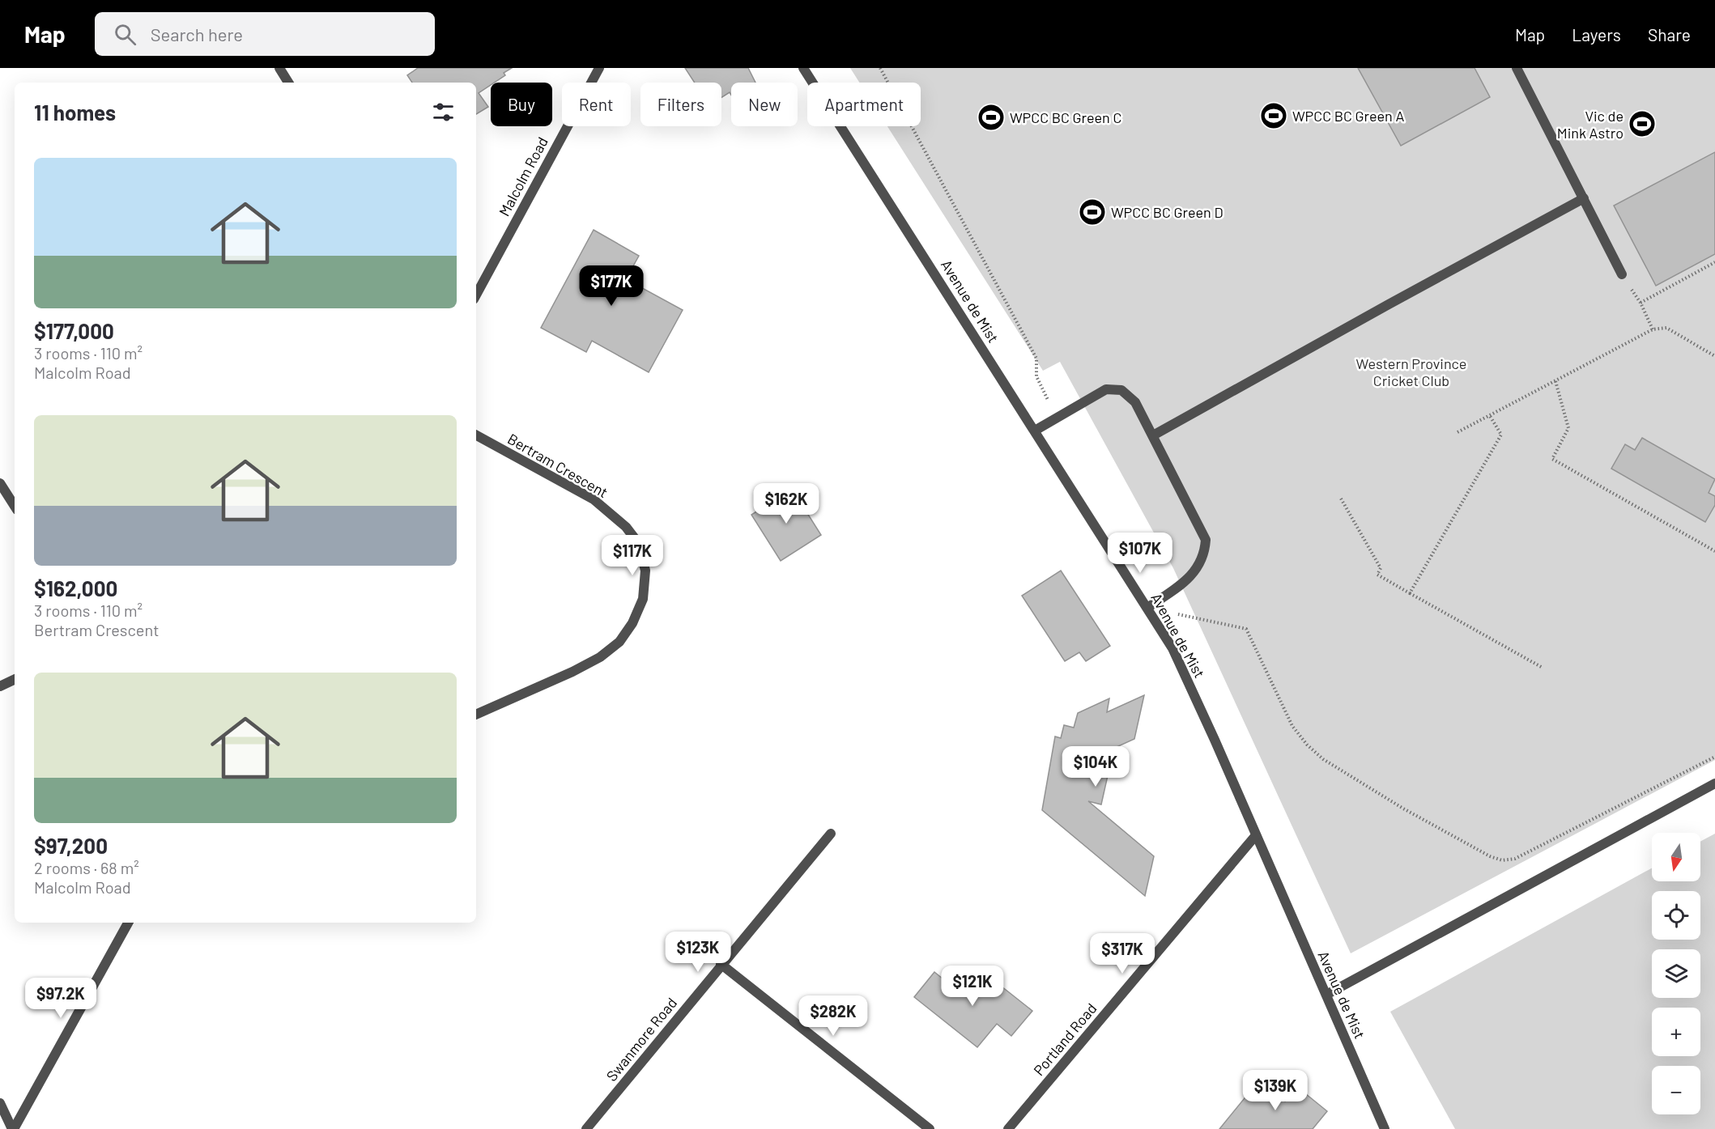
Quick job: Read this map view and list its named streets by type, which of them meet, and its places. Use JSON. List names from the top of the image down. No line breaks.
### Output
{"streets":{"street":["Malcolm Road","Avenue de Mist","Bertram Crescent","Swanmore Road","Portland Road"]},"crossings":[["Avenue de Mist","Portland Road"]],"parks":["Western Province Cricket Club"],"places":{"sports":["WPCC BC Green A","WPCC BC Green C","Vic de Mink Astro","WPCC BC Green D"]},"north":"bottom","page":{"header":"Map","search":"Search here","nav":["Map","Layers","Share"],"chip":["Buy","Rent","Filters","New","Apartment"],"heading":"11 homes","list":[{"name":"$177,000","note":"3 rooms · 110 m² · Malcolm Road"},{"name":"$162,000","note":"3 rooms · 110 m² · Bertram Crescent"},{"name":"$97,200","note":"2 rooms · 68 m² · Malcolm Road"}],"price":["$177K","$162K","$107K","$117K","$104K","$123K","$317K","$121K","$97.2K","$282K","$139K"],"map_buttons":["+","−"]}}
